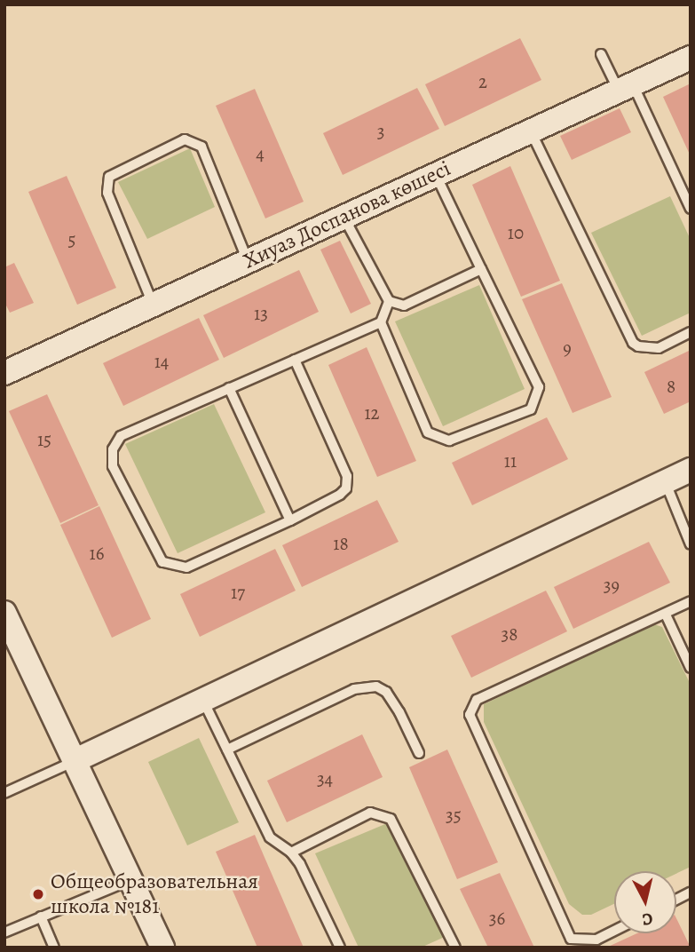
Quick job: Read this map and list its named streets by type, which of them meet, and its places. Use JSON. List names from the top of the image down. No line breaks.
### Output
{"streets":{"street":["Хиуаз Доспанова көшесі"]},"places":["Общеобразовательная школа №181"],"house_numbers":["2","3","4","10","5","13","9","14","8","12","15","11","18","16","39","17","38","34","35","36"],"north":"bottom"}
